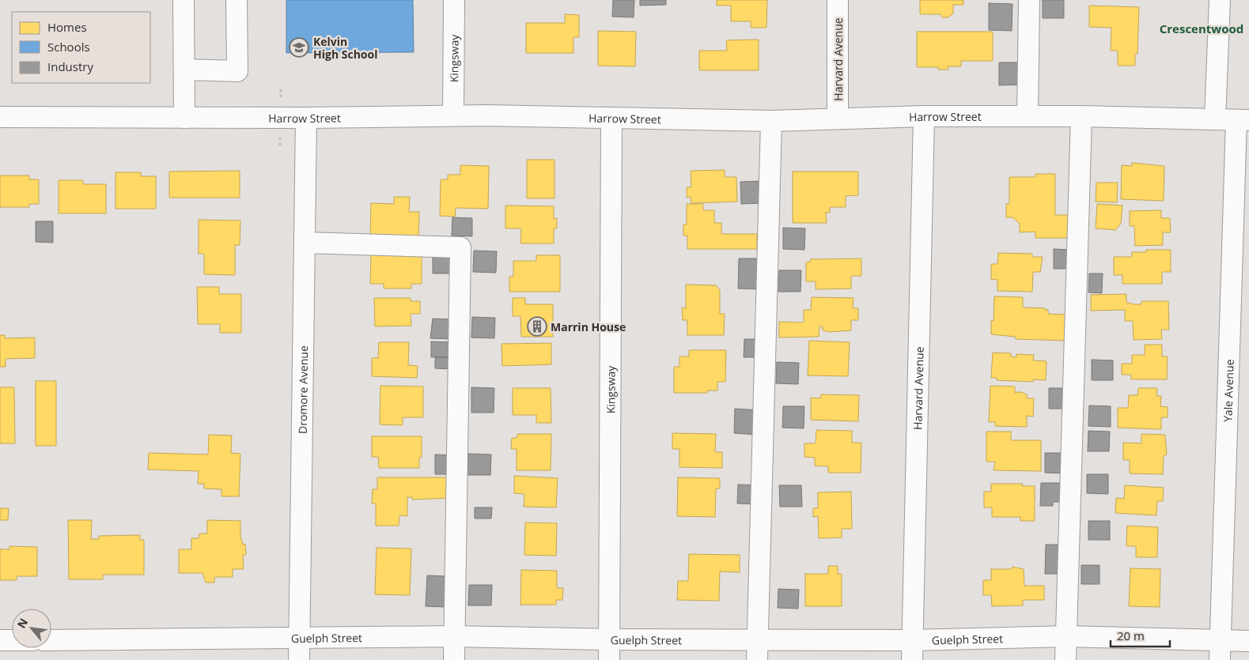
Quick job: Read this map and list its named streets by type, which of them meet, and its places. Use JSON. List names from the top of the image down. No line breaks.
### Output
{"streets":{"street":["Kingsway","Harvard Avenue","Harrow Street","Dromore Avenue","Yale Avenue","Guelph Street"]},"crossings":[["Kingsway","Harrow Street"],["Kingsway","Guelph Street"],["Harvard Avenue","Harrow Street"],["Harvard Avenue","Guelph Street"],["Harrow Street","Dromore Avenue"],["Harrow Street","Yale Avenue"],["Dromore Avenue","Guelph Street"],["Yale Avenue","Guelph Street"]],"districts":["Crescentwood"],"places":{"school or university":["Kelvin High School"],"building":["Marrin House"]},"legend":["Homes","Schools","Industry"],"scale_bar":"20 m","north":"top left"}
